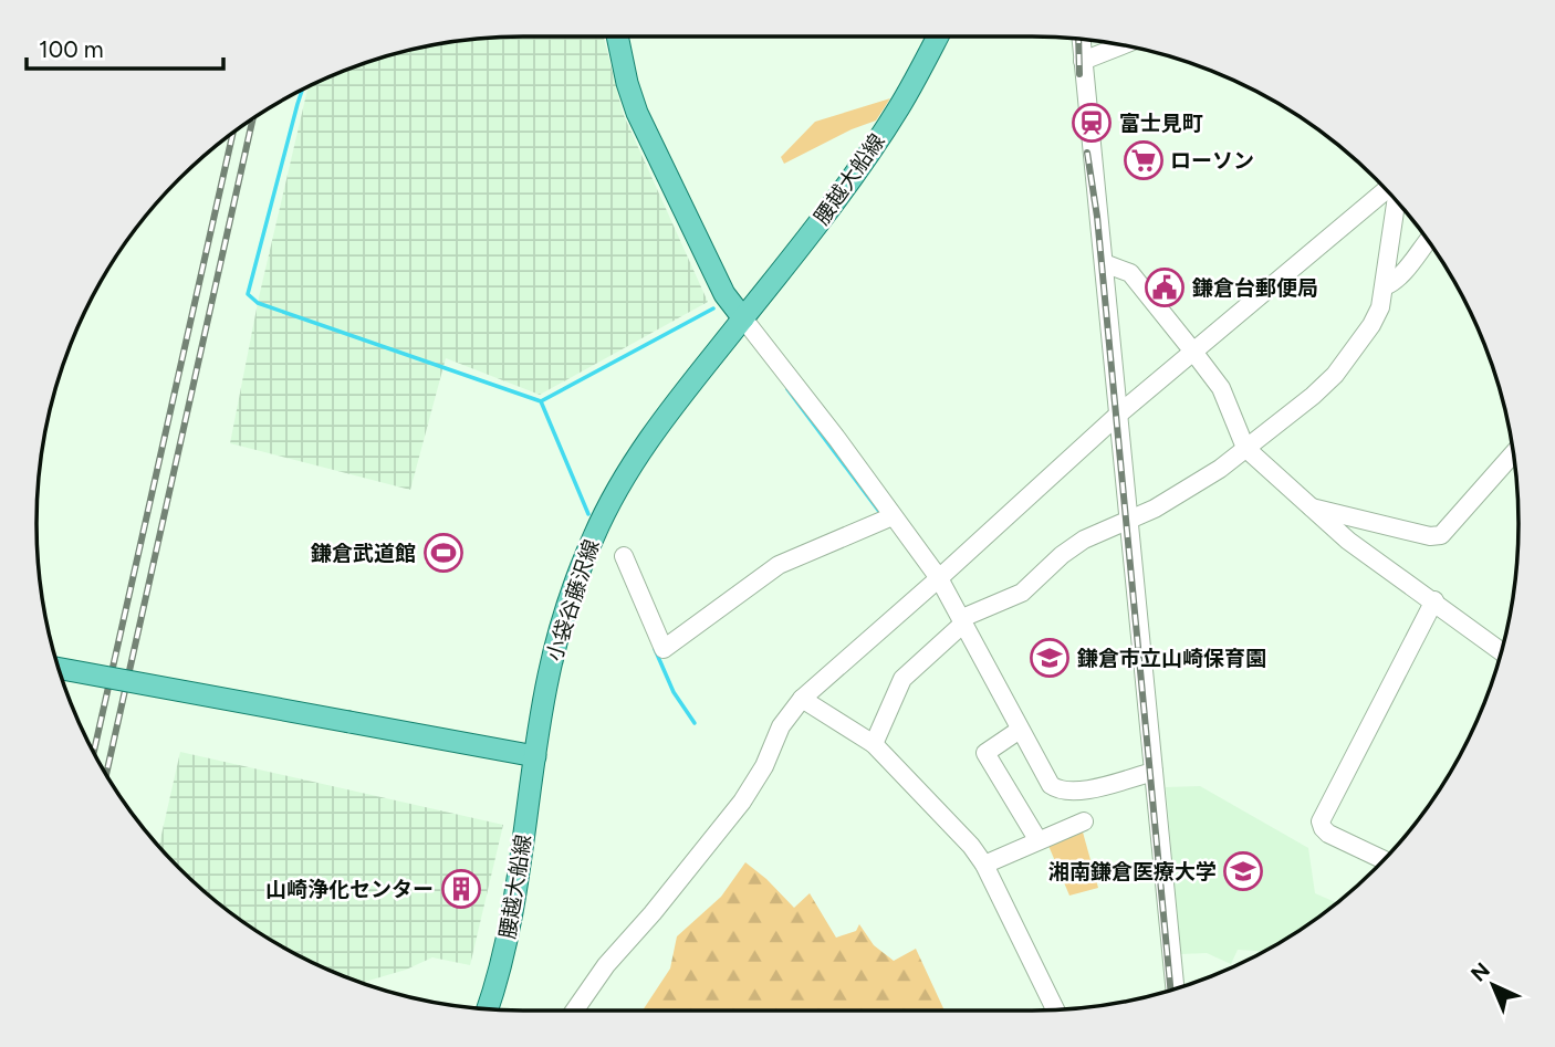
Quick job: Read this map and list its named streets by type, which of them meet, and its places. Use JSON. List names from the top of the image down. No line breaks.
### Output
{"streets":{"main road":["腰越大船線","小袋谷藤沢線"]},"crossings":[["腰越大船線","小袋谷藤沢線"]],"places":{"station":["富士見町"],"supermarket":["ローソン"],"public building":["鎌倉台郵便局"],"sports":["鎌倉武道館"],"school or university":["鎌倉市立山崎保育園","湘南鎌倉医療大学"],"building":["山崎浄化センター"]},"scale_bar":"100 m","north":"top left"}
